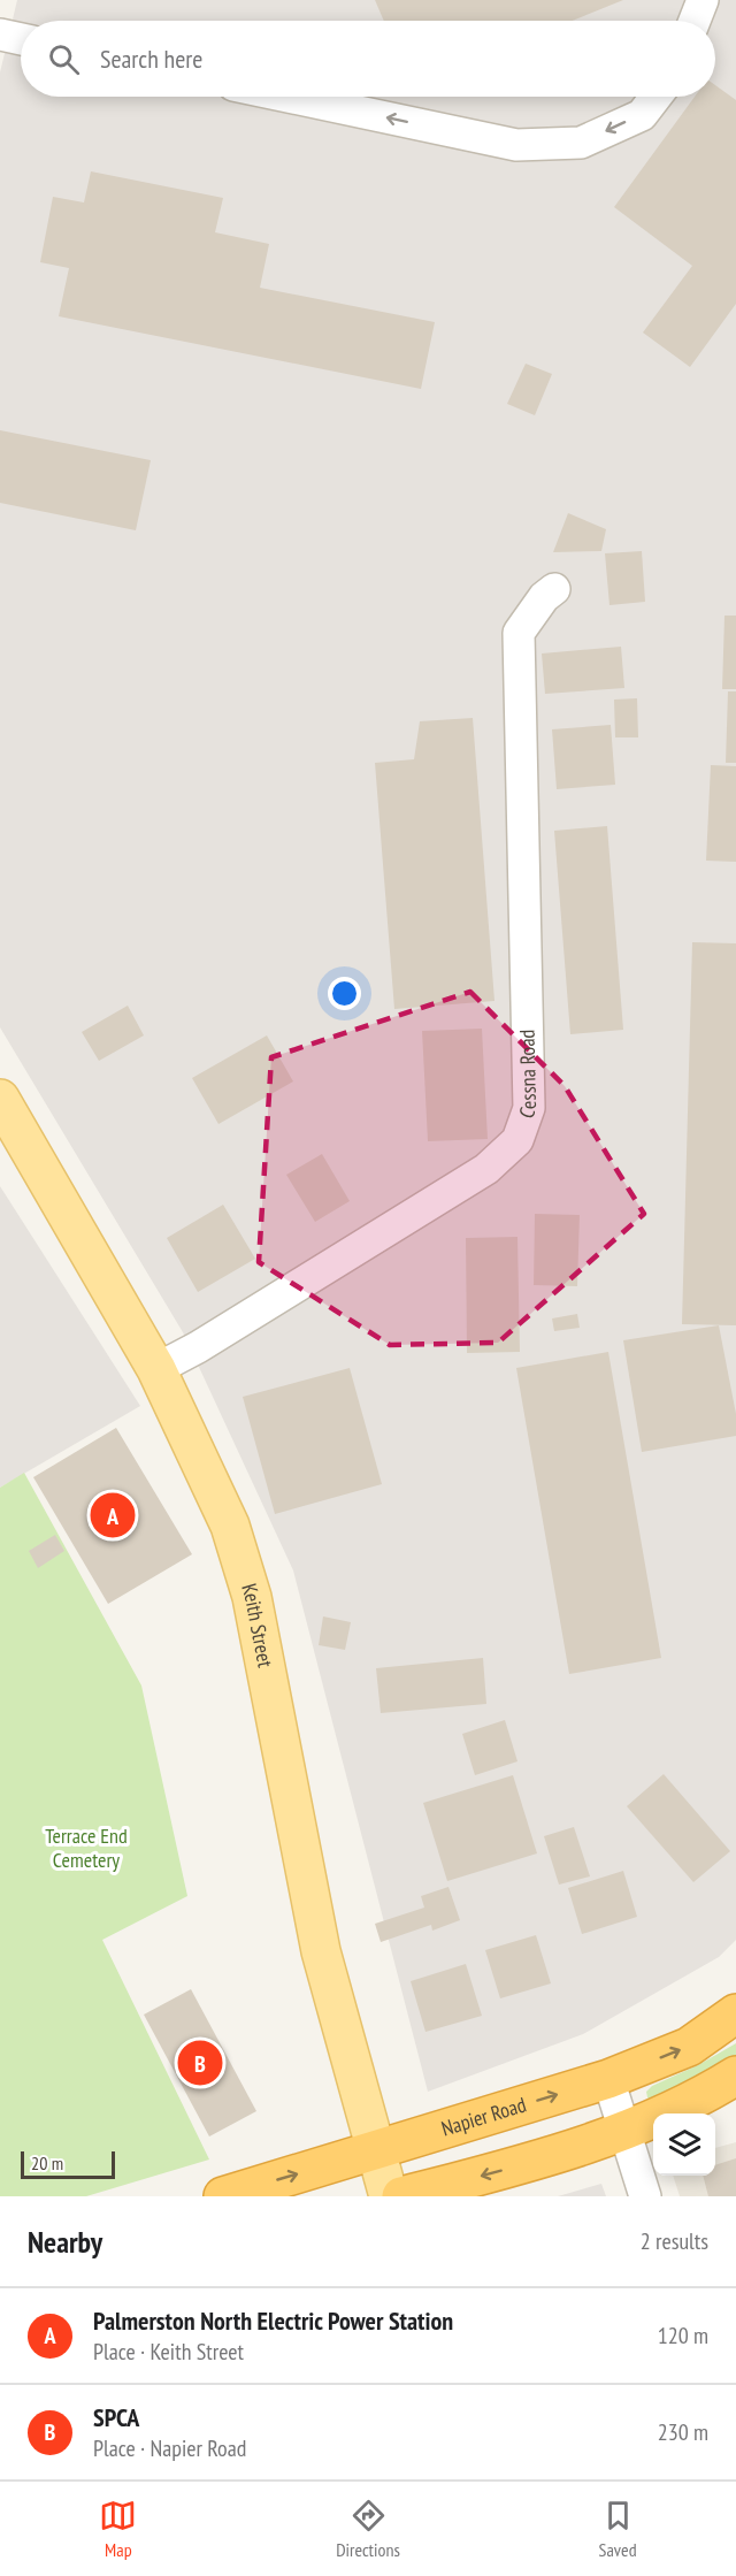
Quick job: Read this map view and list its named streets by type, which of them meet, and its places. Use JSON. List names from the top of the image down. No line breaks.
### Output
{"streets":{"highway":["Napier Road"],"main road":["Keith Street"],"street":["Cessna Road"]},"crossings":[["Cessna Road","Keith Street"],["Keith Street","Napier Road"]],"parks":["Terrace End Cemetery"],"scale_bar":"20 m","page":{"search":"Search here","pins":["A","B"],"scale":"20 m","heading":["Nearby","2 results"],"list":[{"mark":"A","name":"Palmerston North Electric Power Station","note":"Place · Keith Street","value":"120 m"},{"mark":"B","name":"SPCA","note":"Place · Napier Road","value":"230 m"}],"nav":["Map","Directions","Saved"]}}
